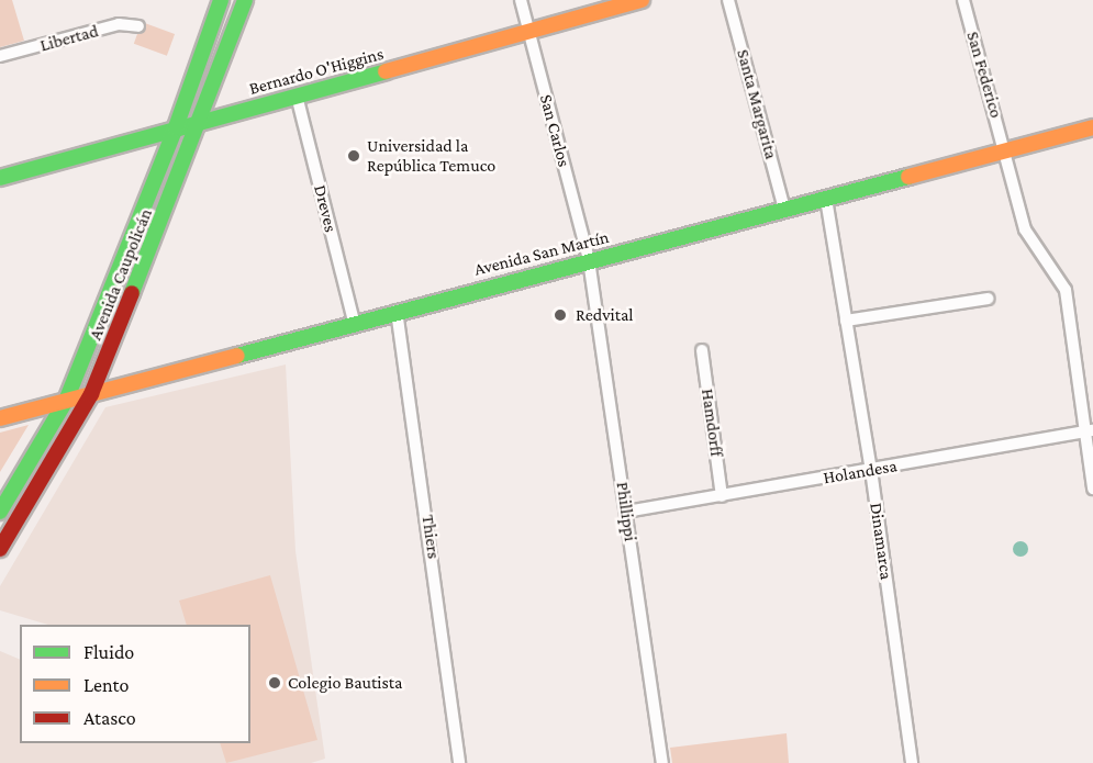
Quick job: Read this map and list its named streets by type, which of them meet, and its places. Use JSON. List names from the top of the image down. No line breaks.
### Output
{"streets":{"main road":["Bernardo O'Higgins","Avenida San Martín","Avenida Caupolicán"],"street":["Libertad","San Federico","Santa Margarita","San Carlos","Dreves","Hamdorff","Holandesa","Phillippi","Thiers","Dinamarca"]},"crossings":[["Bernardo O'Higgins","San Carlos"],["Bernardo O'Higgins","Dreves"],["Bernardo O'Higgins","Avenida Caupolicán"],["San Federico","Avenida San Martín"],["San Federico","Holandesa"],["Santa Margarita","Avenida San Martín"],["San Carlos","Avenida San Martín"],["San Carlos","Phillippi"],["Dreves","Avenida San Martín"],["Avenida San Martín","Avenida Caupolicán"],["Avenida San Martín","Phillippi"],["Avenida San Martín","Thiers"],["Avenida San Martín","Dinamarca"],["Hamdorff","Holandesa"],["Holandesa","Phillippi"],["Holandesa","Dinamarca"]],"places":["Universidad la República Temuco","Redvital","Colegio Bautista"],"legend":["Fluido","Lento","Atasco"]}
